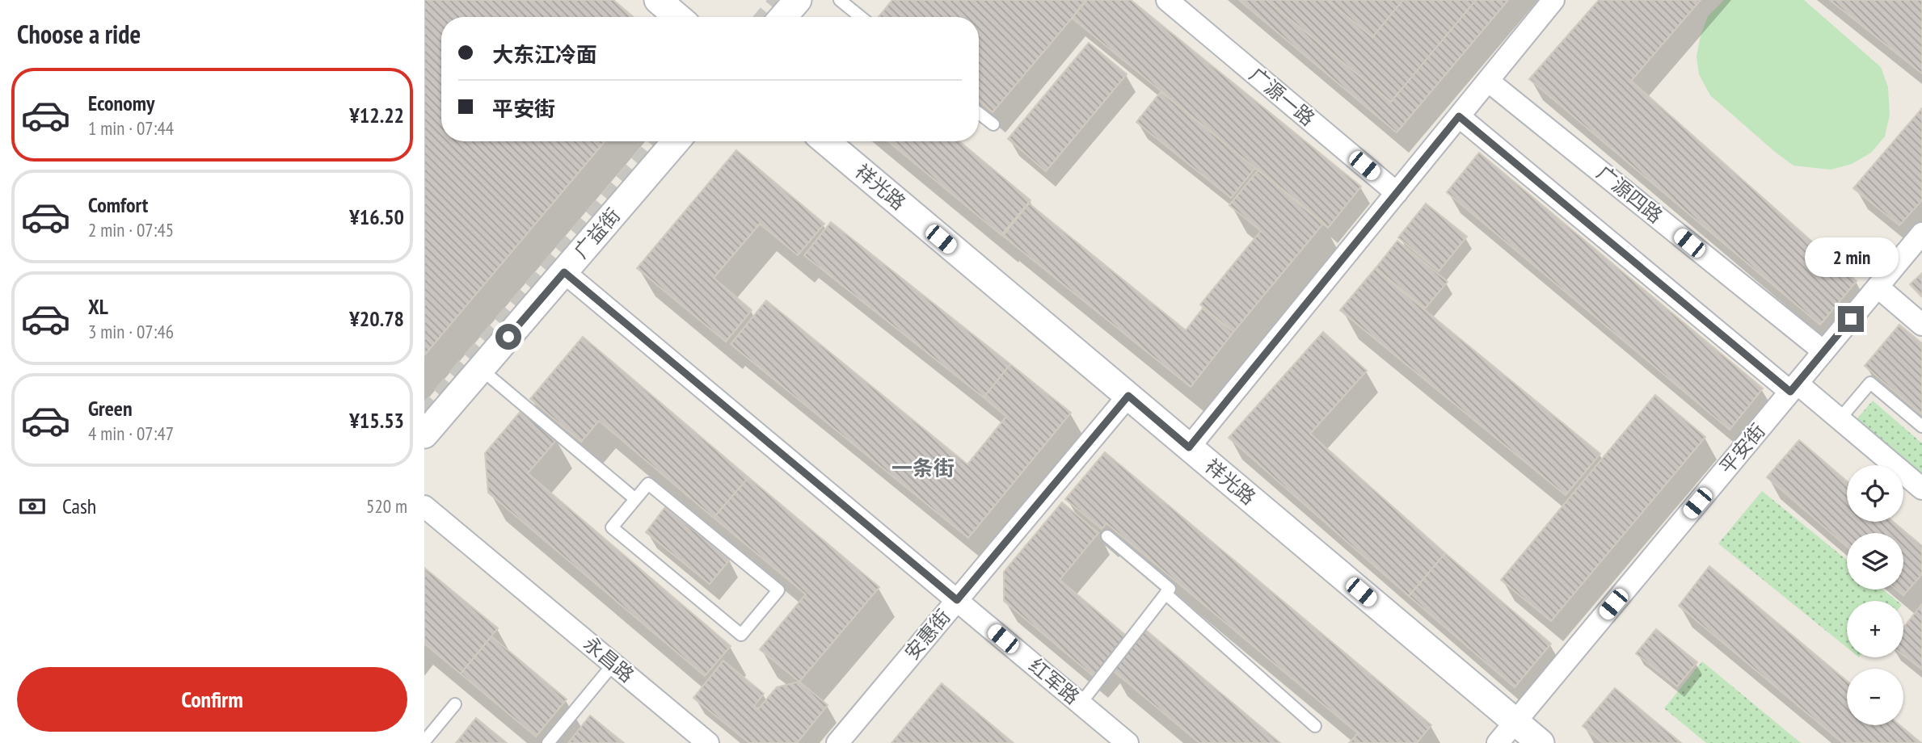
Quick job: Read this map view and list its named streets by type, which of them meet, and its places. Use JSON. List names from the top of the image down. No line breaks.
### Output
{"streets":{"street":["广源一路","祥光路","广源四路","广益街","平安街","安惠街","永昌路","红军路"]},"crossings":[["祥光路","平安街"],["祥光路","安惠街"],["广源四路","平安街"],["广益街","红军路"],["安惠街","红军路"]],"districts":["一条街"],"page":{"heading":"Choose a ride","banner":["大东江冷面","平安街"],"list":[{"name":"Economy","note":"1 min · 07:44","value":"¥12.22"},{"name":"Comfort","note":"2 min · 07:45","value":"¥16.50"},{"name":"XL","note":"3 min · 07:46","value":"¥20.78"},{"name":"Green","note":"4 min · 07:47","value":"¥15.53"}],"bubble":"2 min","map_buttons":["+","−"],"pay":["Cash","520 m"],"buttons":"Confirm"}}
